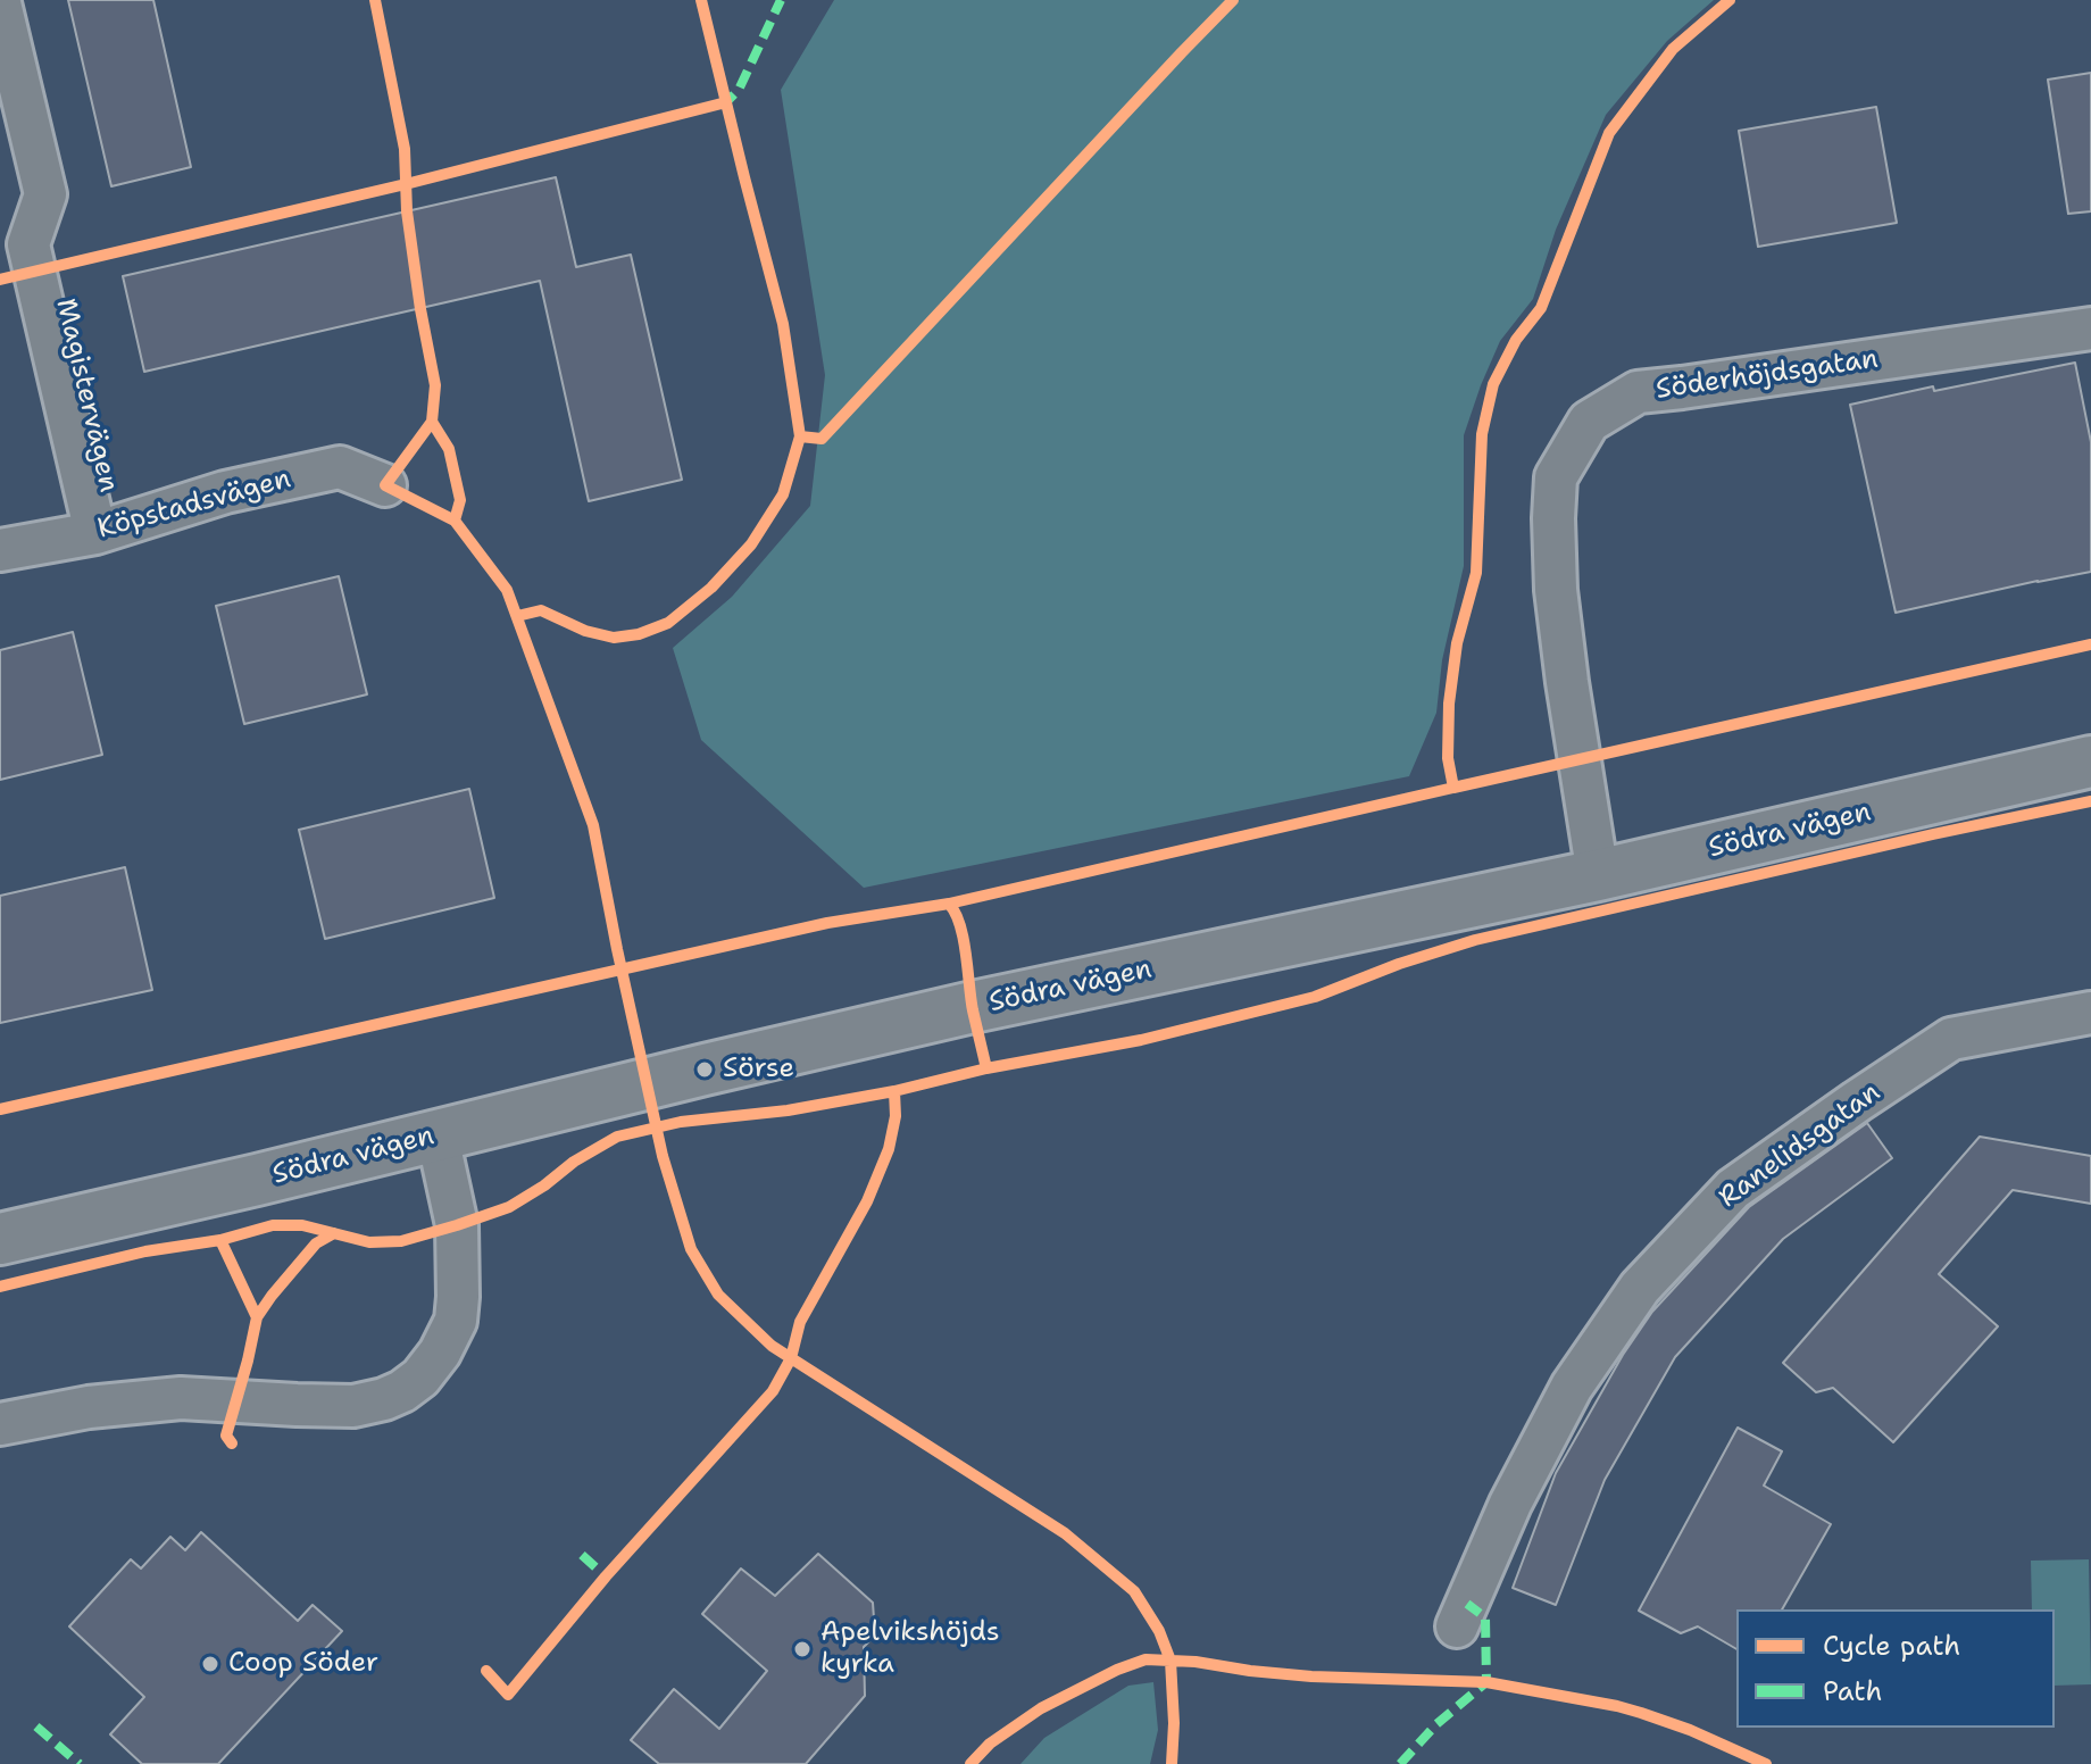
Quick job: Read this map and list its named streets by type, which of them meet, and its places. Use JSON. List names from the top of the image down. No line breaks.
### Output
{"streets":{"street":["Söderhöjdsgatan","Magistervägen","Köpstadsvägen","Södra vägen","Ranelidsgatan"]},"crossings":[["Söderhöjdsgatan","Södra vägen"],["Magistervägen","Köpstadsvägen"]],"places":["Sörse","Apelvikshöjds kyrka","Coop Söder"],"legend":["Cycle path","Path"]}
